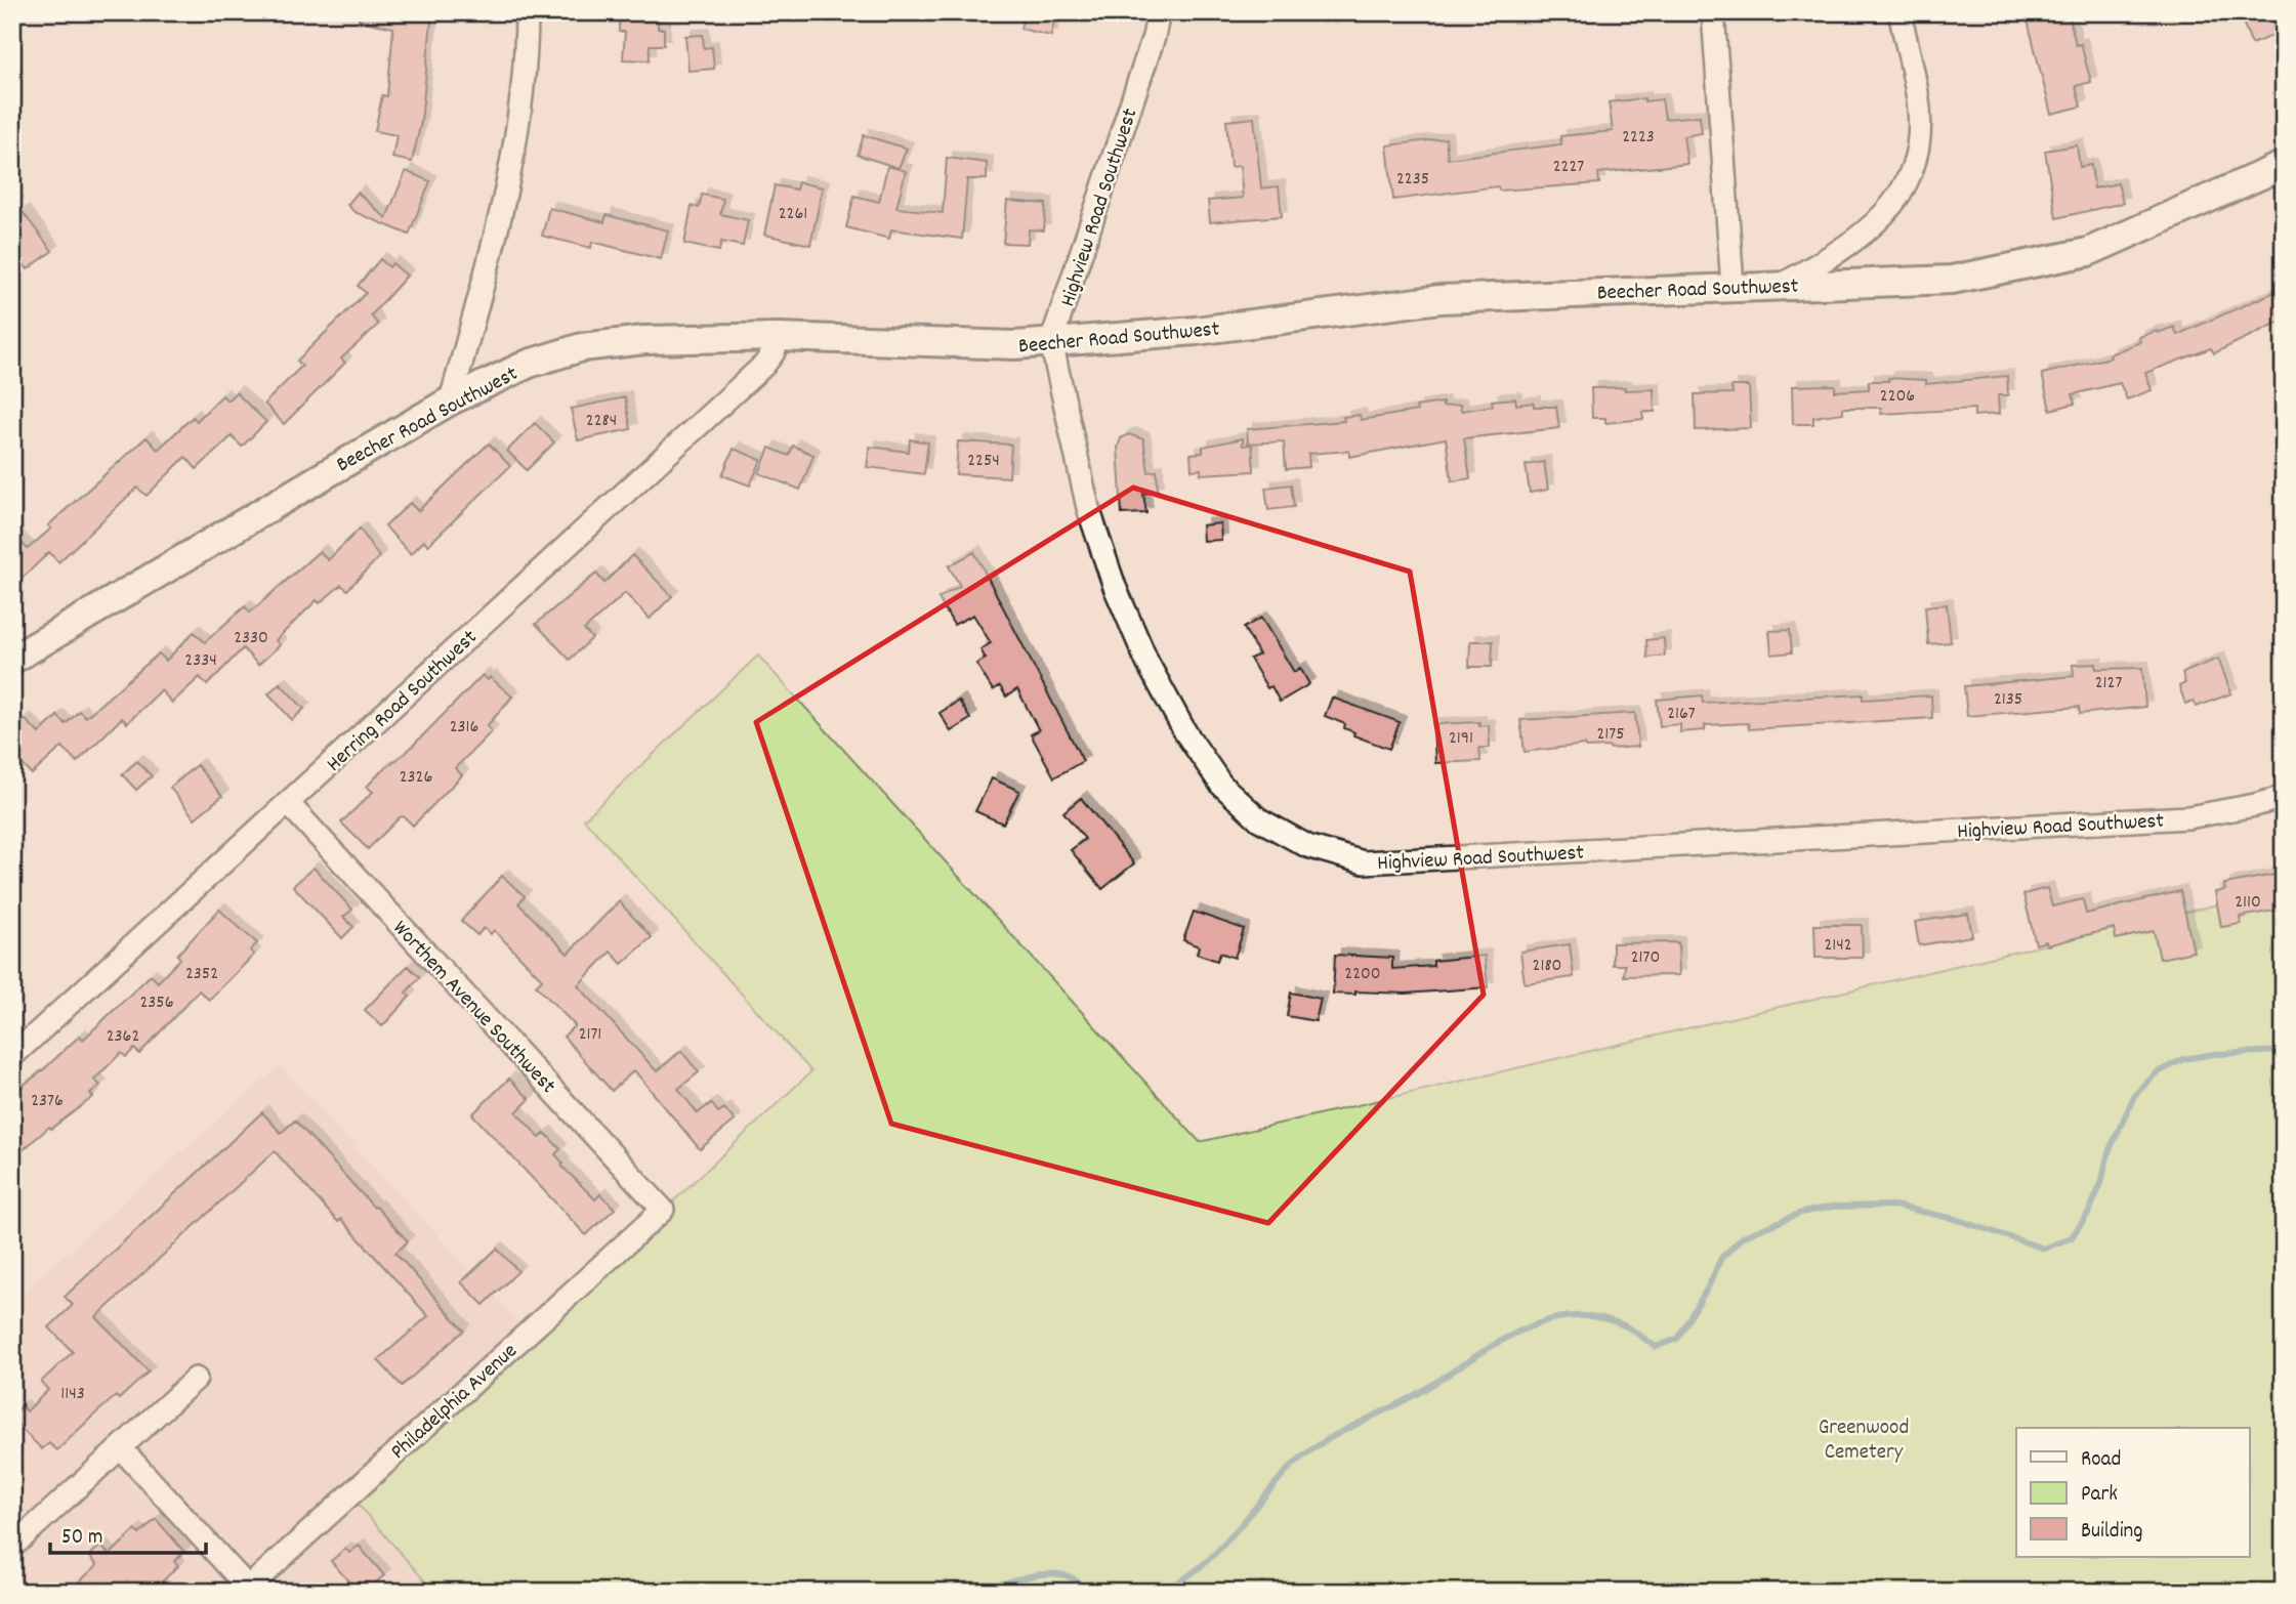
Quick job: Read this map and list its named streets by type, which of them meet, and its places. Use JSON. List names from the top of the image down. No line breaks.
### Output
{"streets":{"street":["Highview Road Southwest","Beecher Road Southwest","Herring Road Southwest","Worthem Avenue Southwest","Philadelphia Avenue"]},"crossings":[["Highview Road Southwest","Beecher Road Southwest"],["Beecher Road Southwest","Herring Road Southwest"],["Herring Road Southwest","Worthem Avenue Southwest"],["Worthem Avenue Southwest","Philadelphia Avenue"]],"parks":["Greenwood Cemetery"],"house_numbers":["2223","2227","2235","2261","2206","2284","2254","2330","2334","2127","2135","2167","2316","2175","2191","2326","2110","2142","2170","2180","2352","2200","2356","2171","2362","2376","1143"],"legend":["Road","Park","Building"],"scale_bar":"50 m"}
